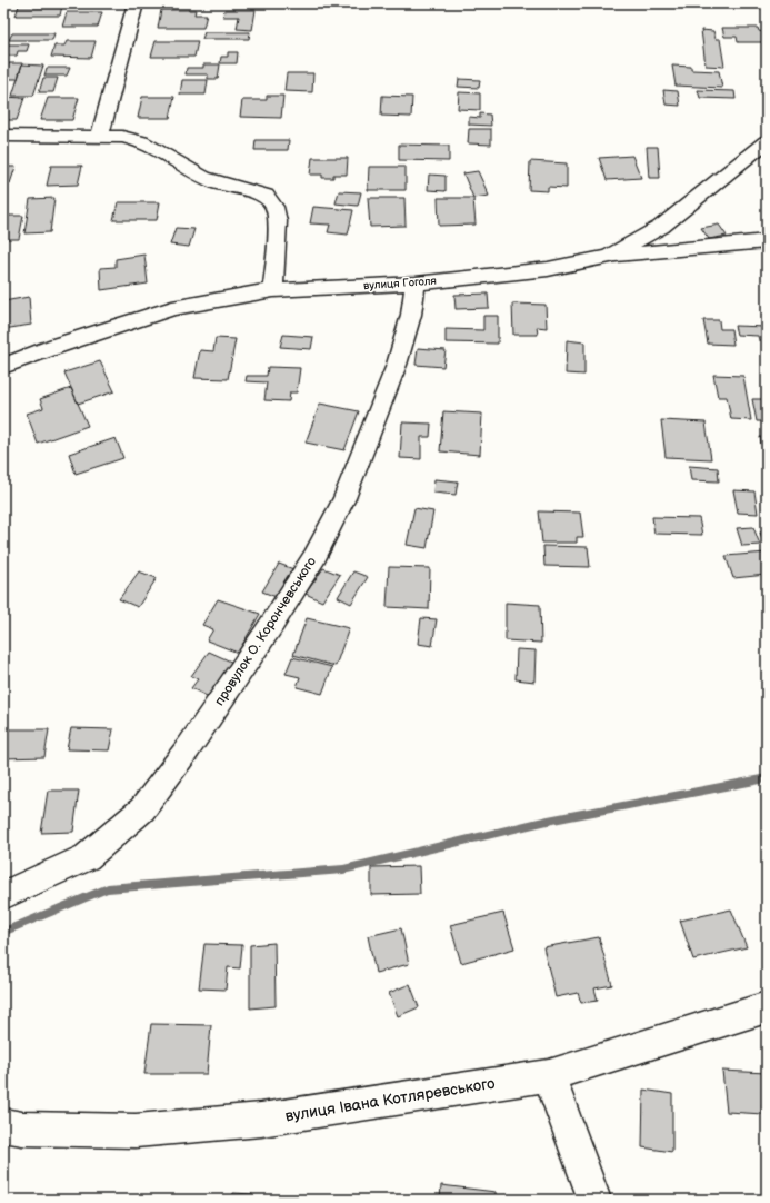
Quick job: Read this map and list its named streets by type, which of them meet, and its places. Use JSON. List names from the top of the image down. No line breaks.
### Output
{"streets":{"street":["вулиця Гоголя","провулок О. Корончевського","вулиця Івана Котляревського"]},"crossings":[["вулиця Гоголя","провулок О. Корончевського"]]}
